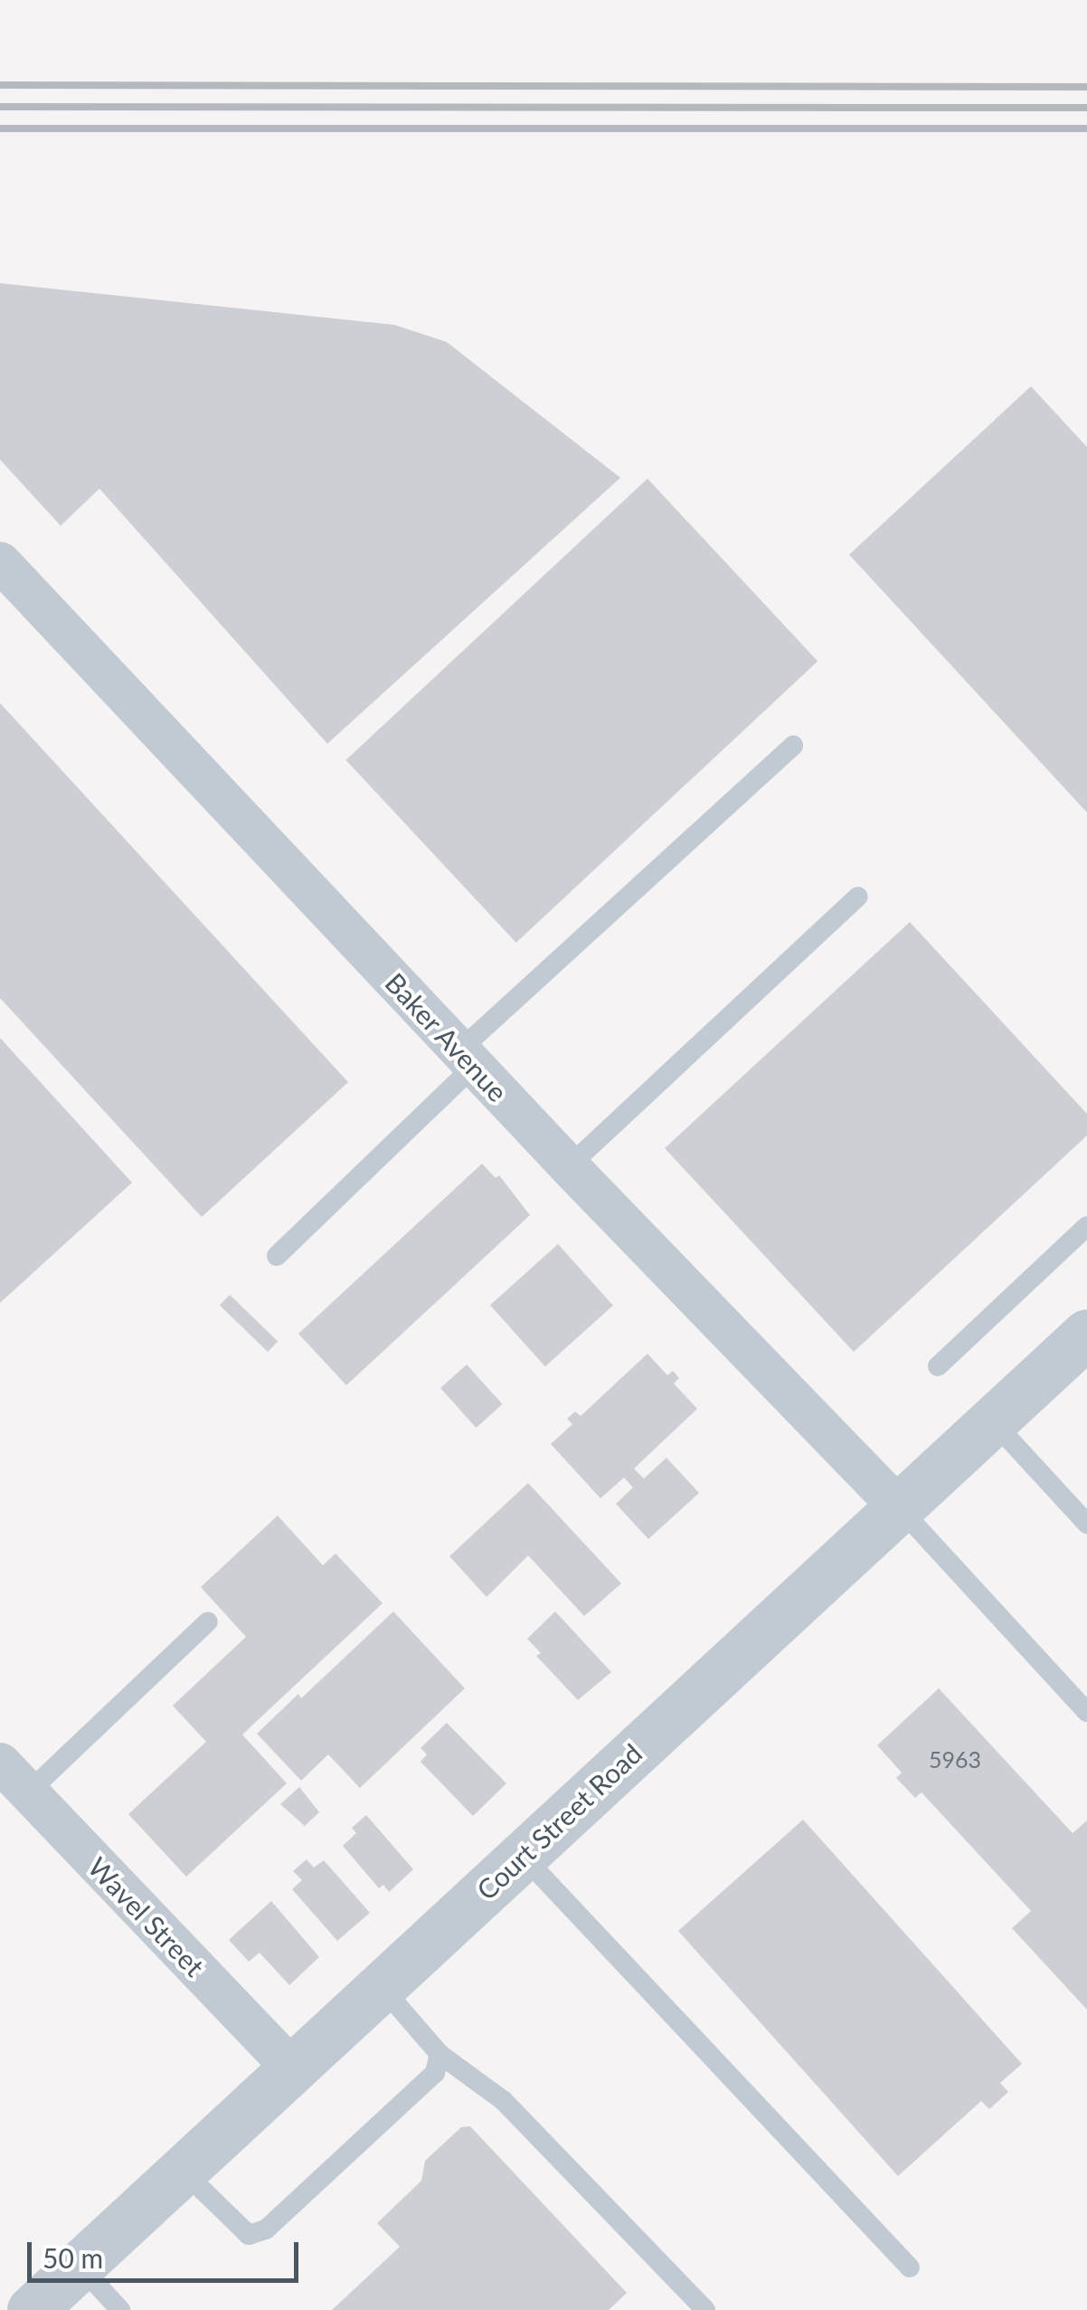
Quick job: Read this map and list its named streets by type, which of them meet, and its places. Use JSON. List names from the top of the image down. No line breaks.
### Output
{"streets":{"street":["Baker Avenue","Court Street Road","Wavel Street"]},"crossings":[["Baker Avenue","Court Street Road"],["Court Street Road","Wavel Street"]],"house_numbers":["5963"],"scale_bar":"50 m"}
